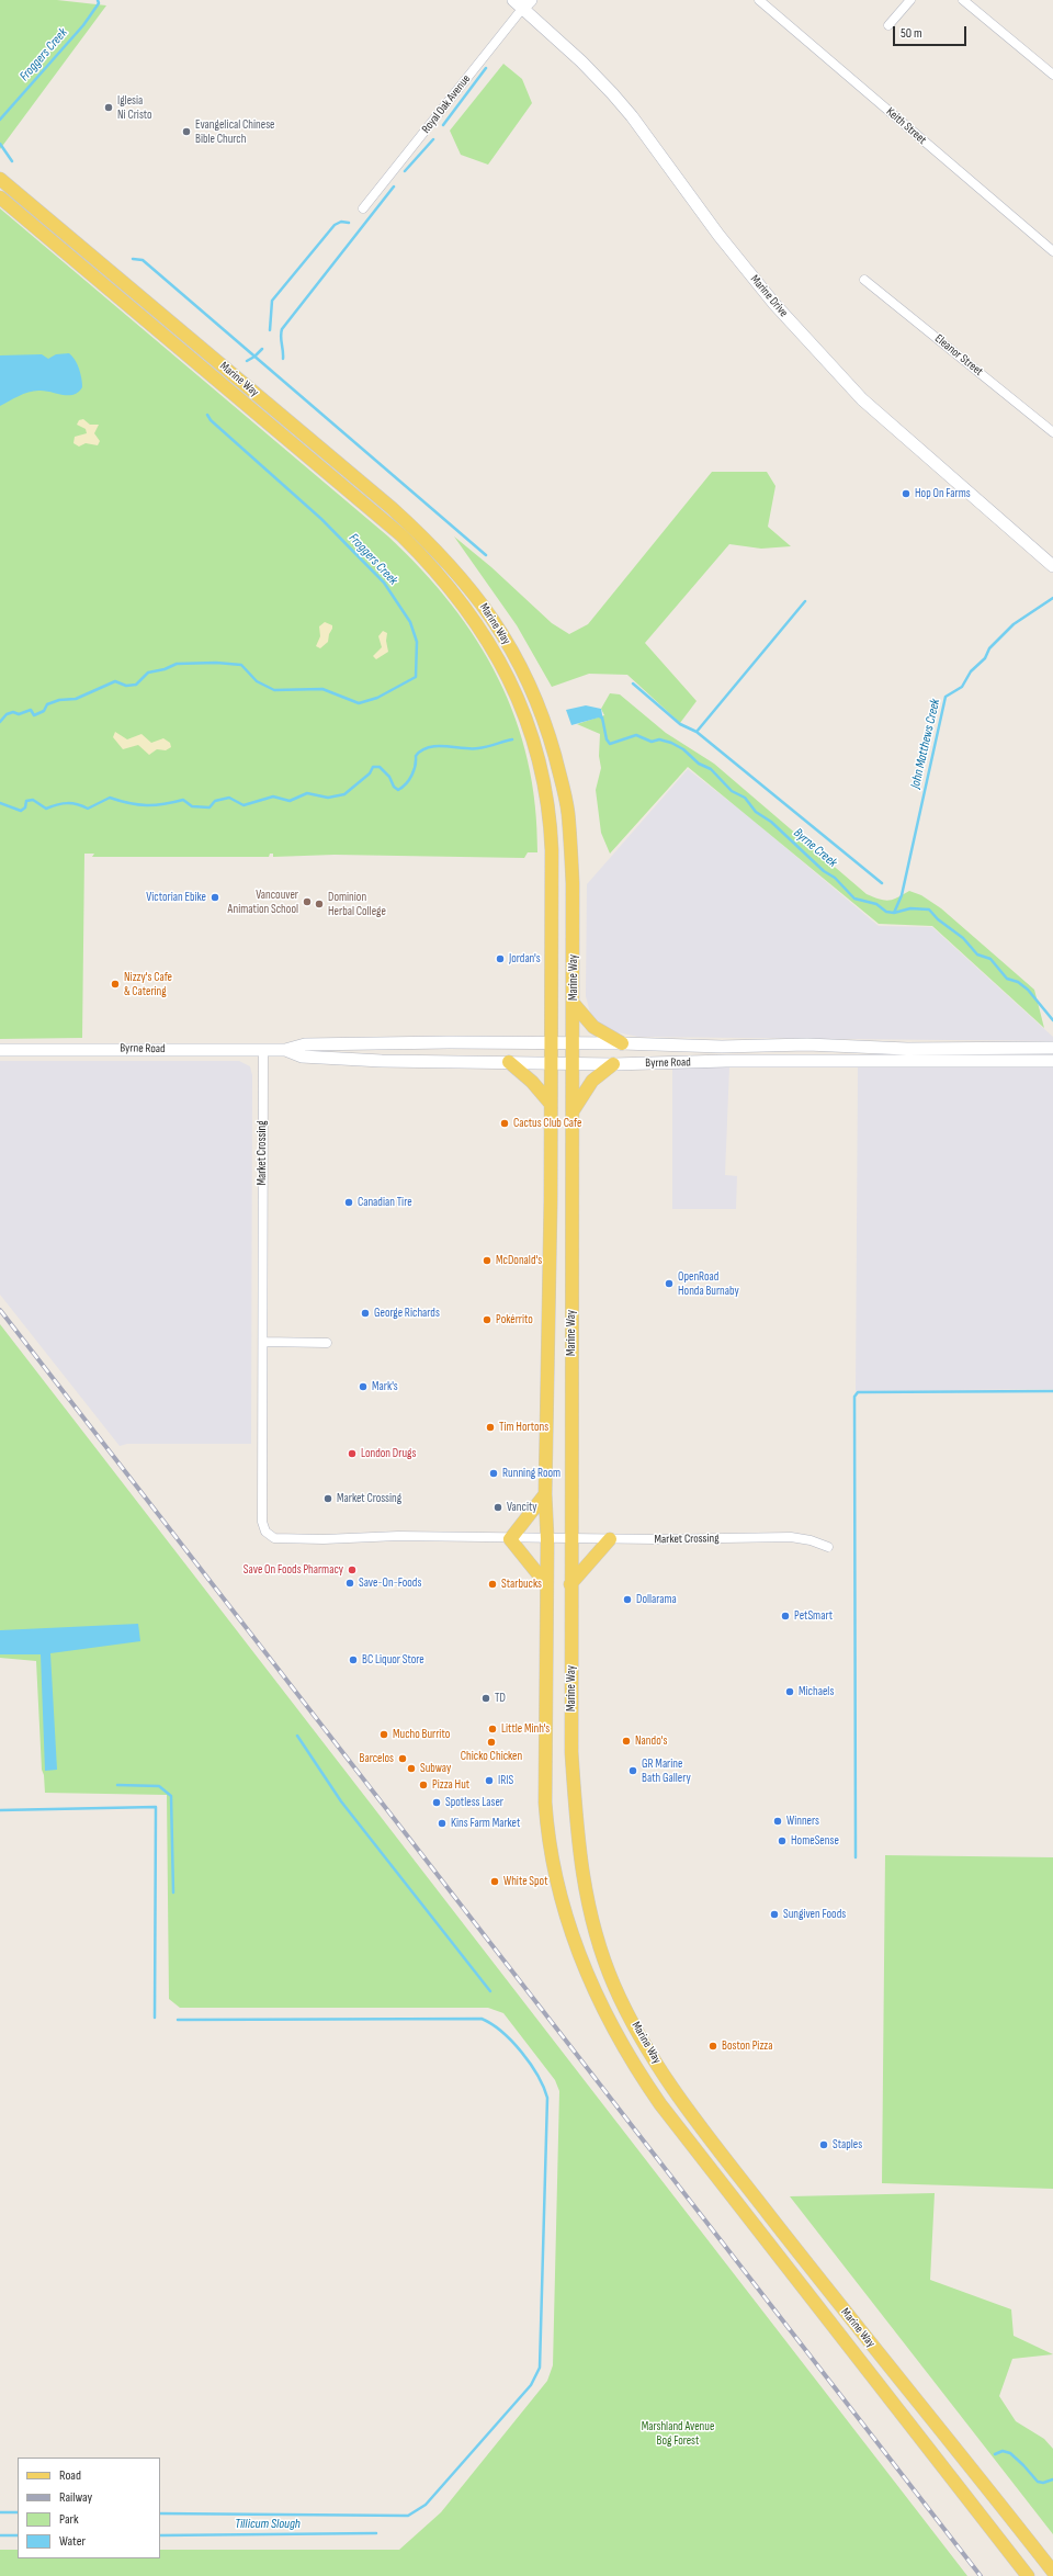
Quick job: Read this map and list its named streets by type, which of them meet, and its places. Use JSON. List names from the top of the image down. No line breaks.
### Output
{"streets":{"main road":["Marine Way"],"street":["Royal Oak Avenue","Keith Street","Marine Drive","Eleanor Street","Byrne Road","Market Crossing"]},"crossings":[["Royal Oak Avenue","Marine Drive"],["Marine Way","Byrne Road"],["Marine Way","Market Crossing"],["Byrne Road","Market Crossing"]],"water":["Froggers Creek","John Matthews Creek","Byrne Creek","Tillicum Slough"],"parks":["Marshland Avenue Bog Forest"],"places":["Iglesia Ni Cristo","Evangelical Chinese Bible Church","Hop On Farms","Victorian Ebike","Vancouver Animation School","Dominion Herbal College","Jordan's","Nizzy's Cafe & Catering","Cactus Club Cafe","Canadian Tire","McDonald's","OpenRoad Honda Burnaby","George Richards","Pokérrito","Mark's","Tim Hortons","London Drugs","Running Room","Market Crossing","Vancity","Save On Foods Pharmacy","Save-On-Foods","Starbucks","Dollarama","PetSmart","BC Liquor Store","Michaels","TD","Little Minh's","Mucho Burrito","Nando's","Chicko Chicken","Barcelos","Subway","GR Marine Bath Gallery","IRIS","Pizza Hut","Spotless Laser","Winners","Kins Farm Market","HomeSense","White Spot","Sungiven Foods","Boston Pizza","Staples"],"legend":["Road","Railway","Park","Water"],"scale_bar":"50 m"}
